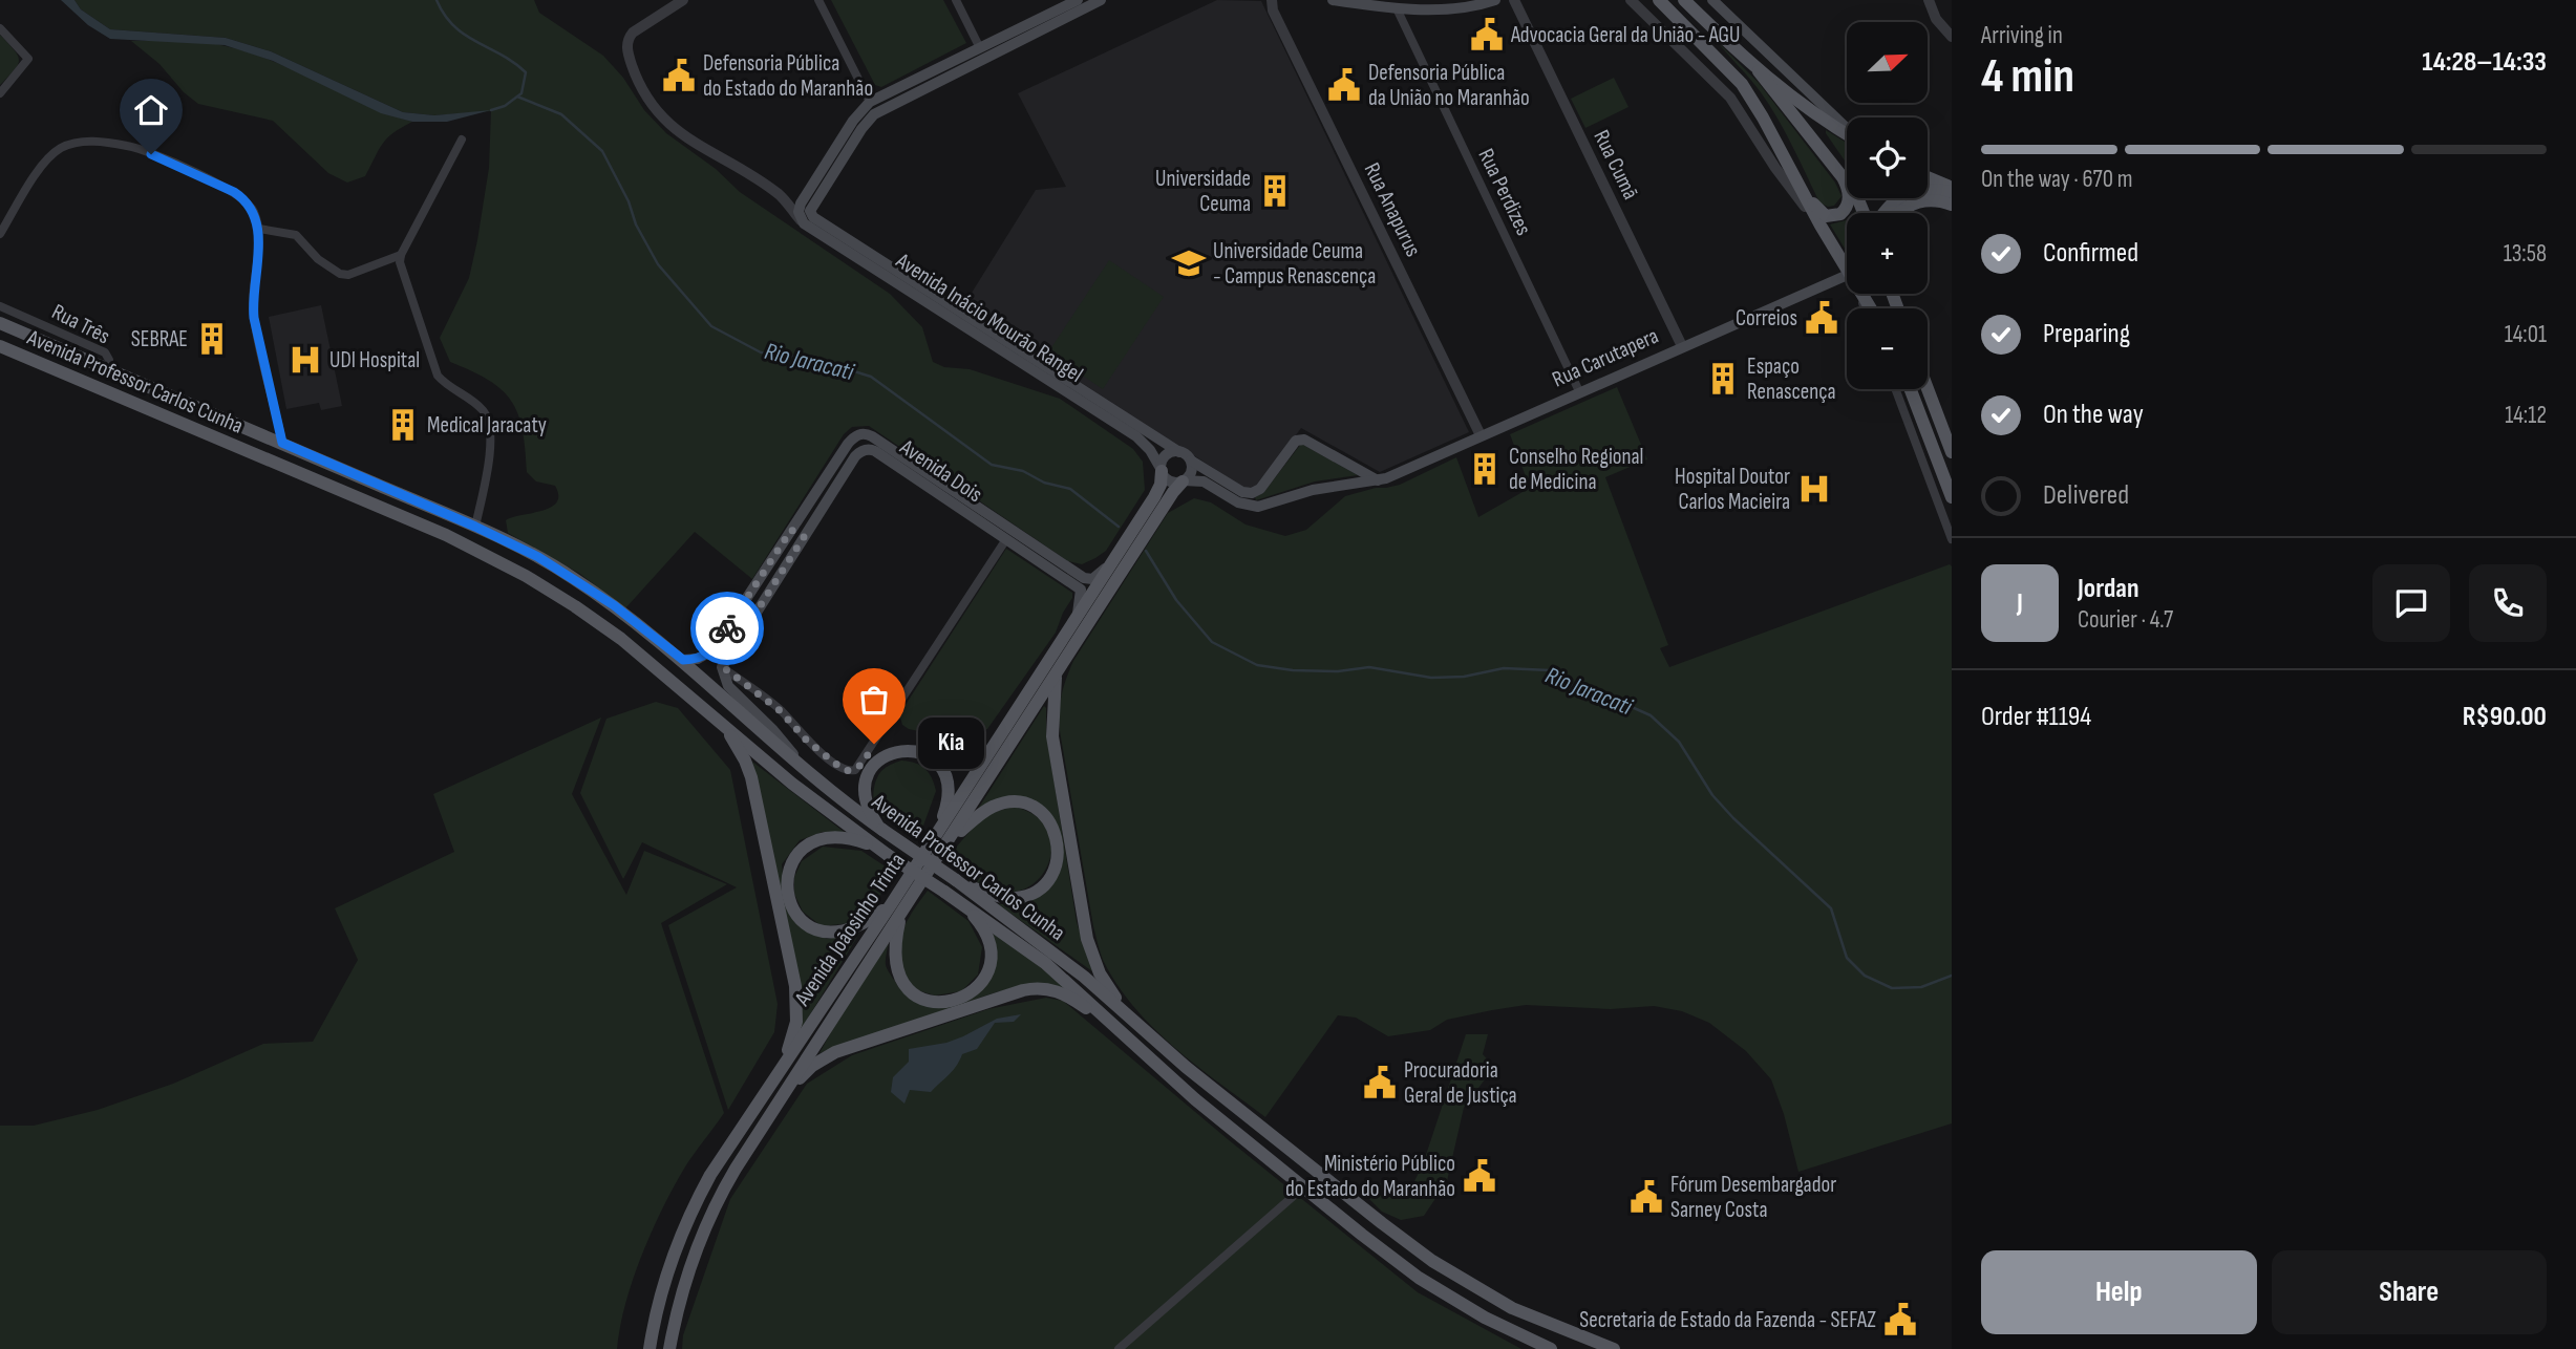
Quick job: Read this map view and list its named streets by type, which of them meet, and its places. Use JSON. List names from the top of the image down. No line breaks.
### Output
{"streets":{"main road":["Avenida Inácio Mourão Rangel","Rua Carutapera","Avenida Professor Carlos Cunha","Avenida Dois","Avenida Joãosinho Trinta"],"street":["Rua Cumã","Rua Perdizes","Rua Anapurus","Rua Três"]},"crossings":[["Rua Cumã","Rua Carutapera"],["Rua Perdizes","Rua Carutapera"],["Rua Anapurus","Rua Carutapera"],["Avenida Inácio Mourão Rangel","Avenida Joãosinho Trinta"],["Rua Três","Avenida Professor Carlos Cunha"],["Avenida Professor Carlos Cunha","Avenida Dois"],["Avenida Dois","Avenida Joãosinho Trinta"]],"water":["Rio Jaracati"],"places":{"public building":["Advocacia Geral da União - AGU","Defensoria Pública do Estado do Maranhão","Defensoria Pública da União no Maranhão","Correios","Procuradoria Geral de Justiça","Ministério Público do Estado do Maranhão","Fórum Desembargador Sarney Costa","Secretaria de Estado da Fazenda - SEFAZ"],"building":["Universidade Ceuma","SEBRAE","Espaço Renascença","Medical Jaracaty","Conselho Regional de Medicina"],"school or university":["Universidade Ceuma - Campus Renascença"],"hospital":["UDI Hospital","Hospital Doutor Carlos Macieira"],"other":["Kia"]},"north":"top right","page":{"heading":["4 min","Arriving in","14:28–14:33"],"panel":["Jordan","Courier · 4.7","Order #1194","R$90.00"],"map_buttons":["+","−"],"bar":"On the way · 670 m","list":[["Confirmed","13:58"],["Preparing","14:01"],["On the way","14:12"],"Delivered"],"round":"J","bubble":"Kia","buttons":["Help","Share"]}}
